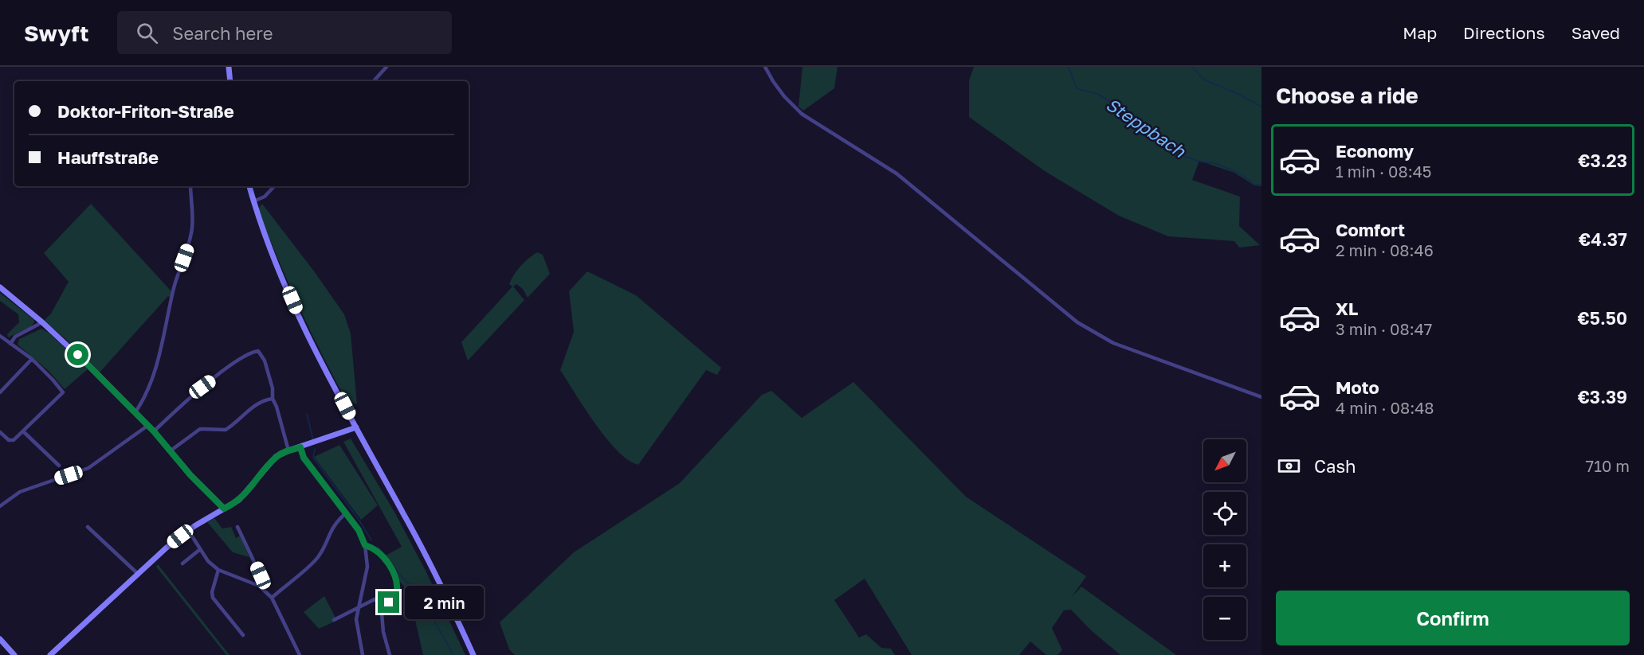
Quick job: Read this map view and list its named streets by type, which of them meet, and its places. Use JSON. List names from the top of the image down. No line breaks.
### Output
{"water":["Steppbach"],"north":"bottom left","page":{"header":"Swyft","search":"Search here","nav":["Map","Directions","Saved"],"heading":"Choose a ride","banner":["Doktor-Friton-Straße","Hauffstraße"],"list":[{"name":"Economy","note":"1 min · 08:45","value":"€3.23"},{"name":"Comfort","note":"2 min · 08:46","value":"€4.37"},{"name":"XL","note":"3 min · 08:47","value":"€5.50"},{"name":"Moto","note":"4 min · 08:48","value":"€3.39"}],"map_buttons":["+","−"],"pay":["Cash","710 m"],"buttons":"Confirm","bubble":"2 min"}}
